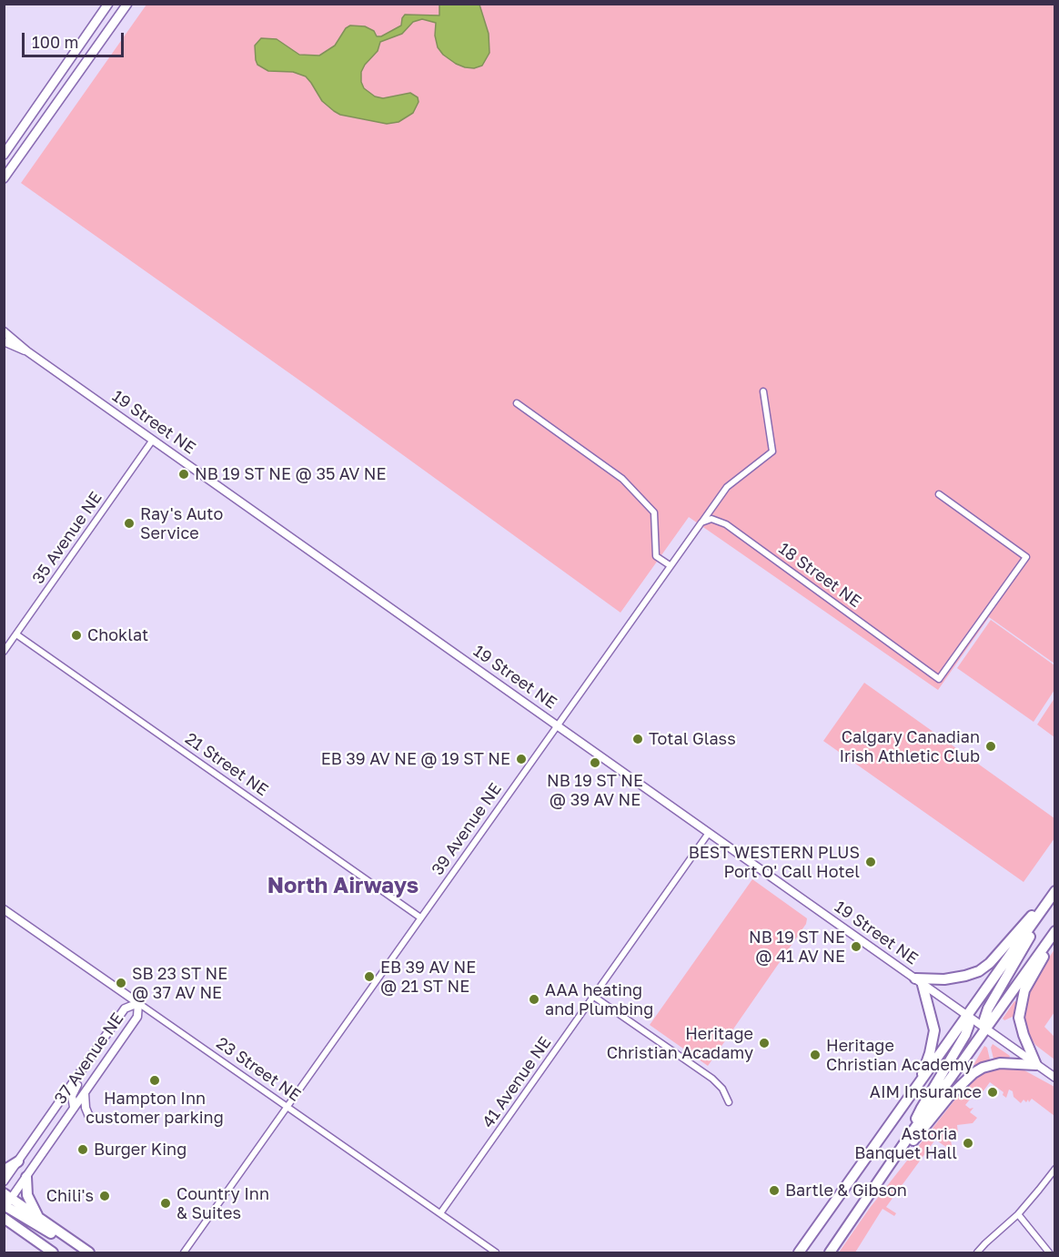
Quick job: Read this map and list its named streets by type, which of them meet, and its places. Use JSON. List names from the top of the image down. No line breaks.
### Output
{"streets":{"street":["19 Street NE","35 Avenue NE","18 Street NE","21 Street NE","39 Avenue NE","37 Avenue NE","23 Street NE","41 Avenue NE"]},"crossings":[["19 Street NE","35 Avenue NE"],["19 Street NE","39 Avenue NE"],["19 Street NE","41 Avenue NE"],["35 Avenue NE","21 Street NE"],["18 Street NE","39 Avenue NE"],["21 Street NE","39 Avenue NE"],["39 Avenue NE","23 Street NE"],["37 Avenue NE","23 Street NE"],["23 Street NE","41 Avenue NE"]],"districts":["North Airways"],"places":["NB 19 ST NE @ 35 AV NE","Ray's Auto Service","Choklat","Total Glass","Calgary Canadian Irish Athletic Club","EB 39 AV NE @ 19 ST NE","NB 19 ST NE @ 39 AV NE","BEST WESTERN PLUS Port O' Call Hotel","NB 19 ST NE @ 41 AV NE","EB 39 AV NE @ 21 ST NE","SB 23 ST NE @ 37 AV NE","AAA heating and Plumbing","Heritage Christian Acadamy","Heritage Christian Academy","Hampton Inn customer parking","AIM Insurance","Astoria Banquet Hall","Burger King","Bartle & Gibson","Chili's","Country Inn & Suites"],"scale_bar":"100 m"}
